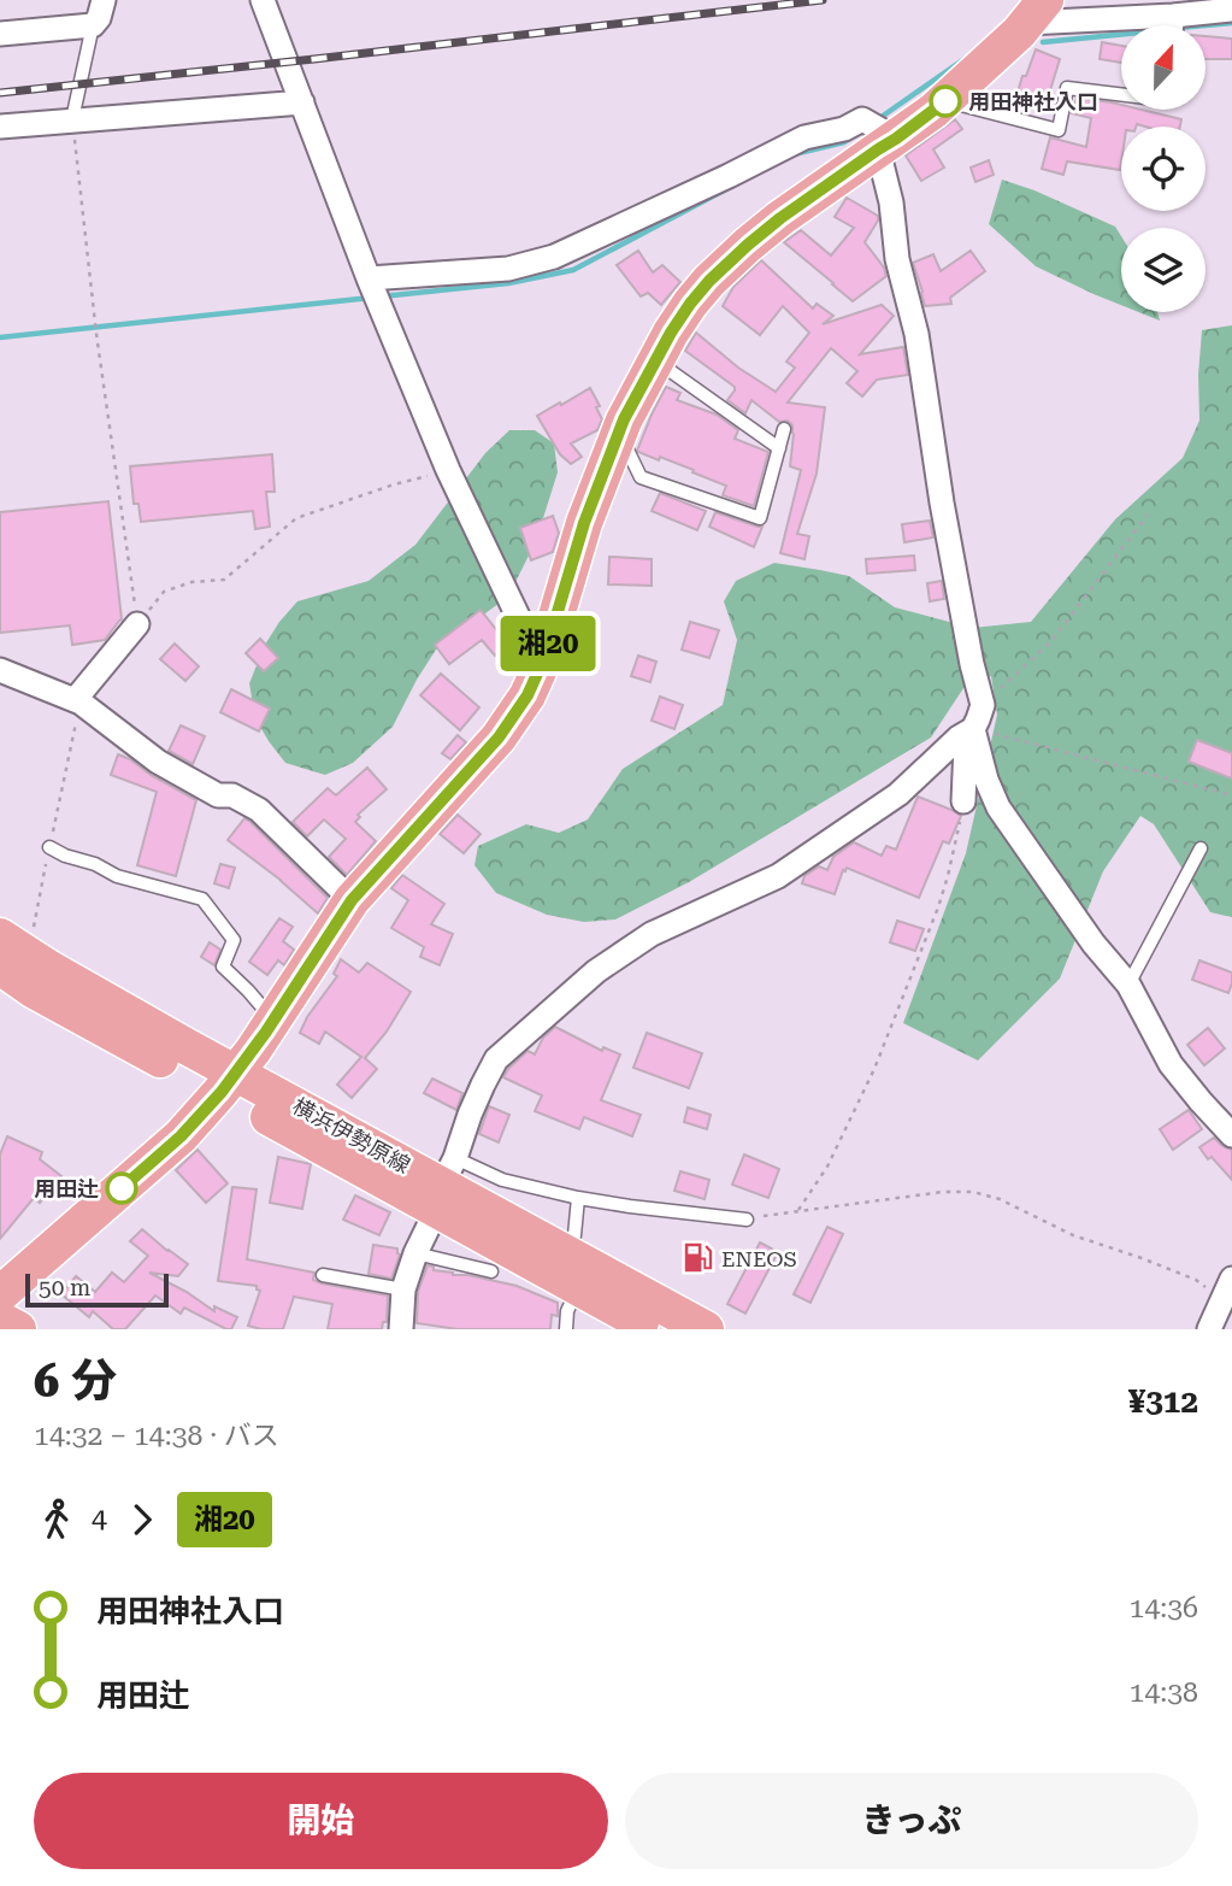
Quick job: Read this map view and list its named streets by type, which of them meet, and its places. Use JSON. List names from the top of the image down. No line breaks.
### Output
{"streets":{"main road":["横浜伊勢原線"]},"places":{"other":["用田神社入口","用田辻"],"fuel station":["ENEOS"]},"lines":["bus line 湘20"],"scale_bar":"50 m","north":"top","page":{"on_map":"湘20","scale":"50 m","heading":["6 分","14:32 – 14:38 · バス","¥312"],"legs":["4","湘20"],"list":[{"name":"用田神社入口","value":"14:36"},{"name":"用田辻","value":"14:38"}],"buttons":["開始","きっぷ"]}}
